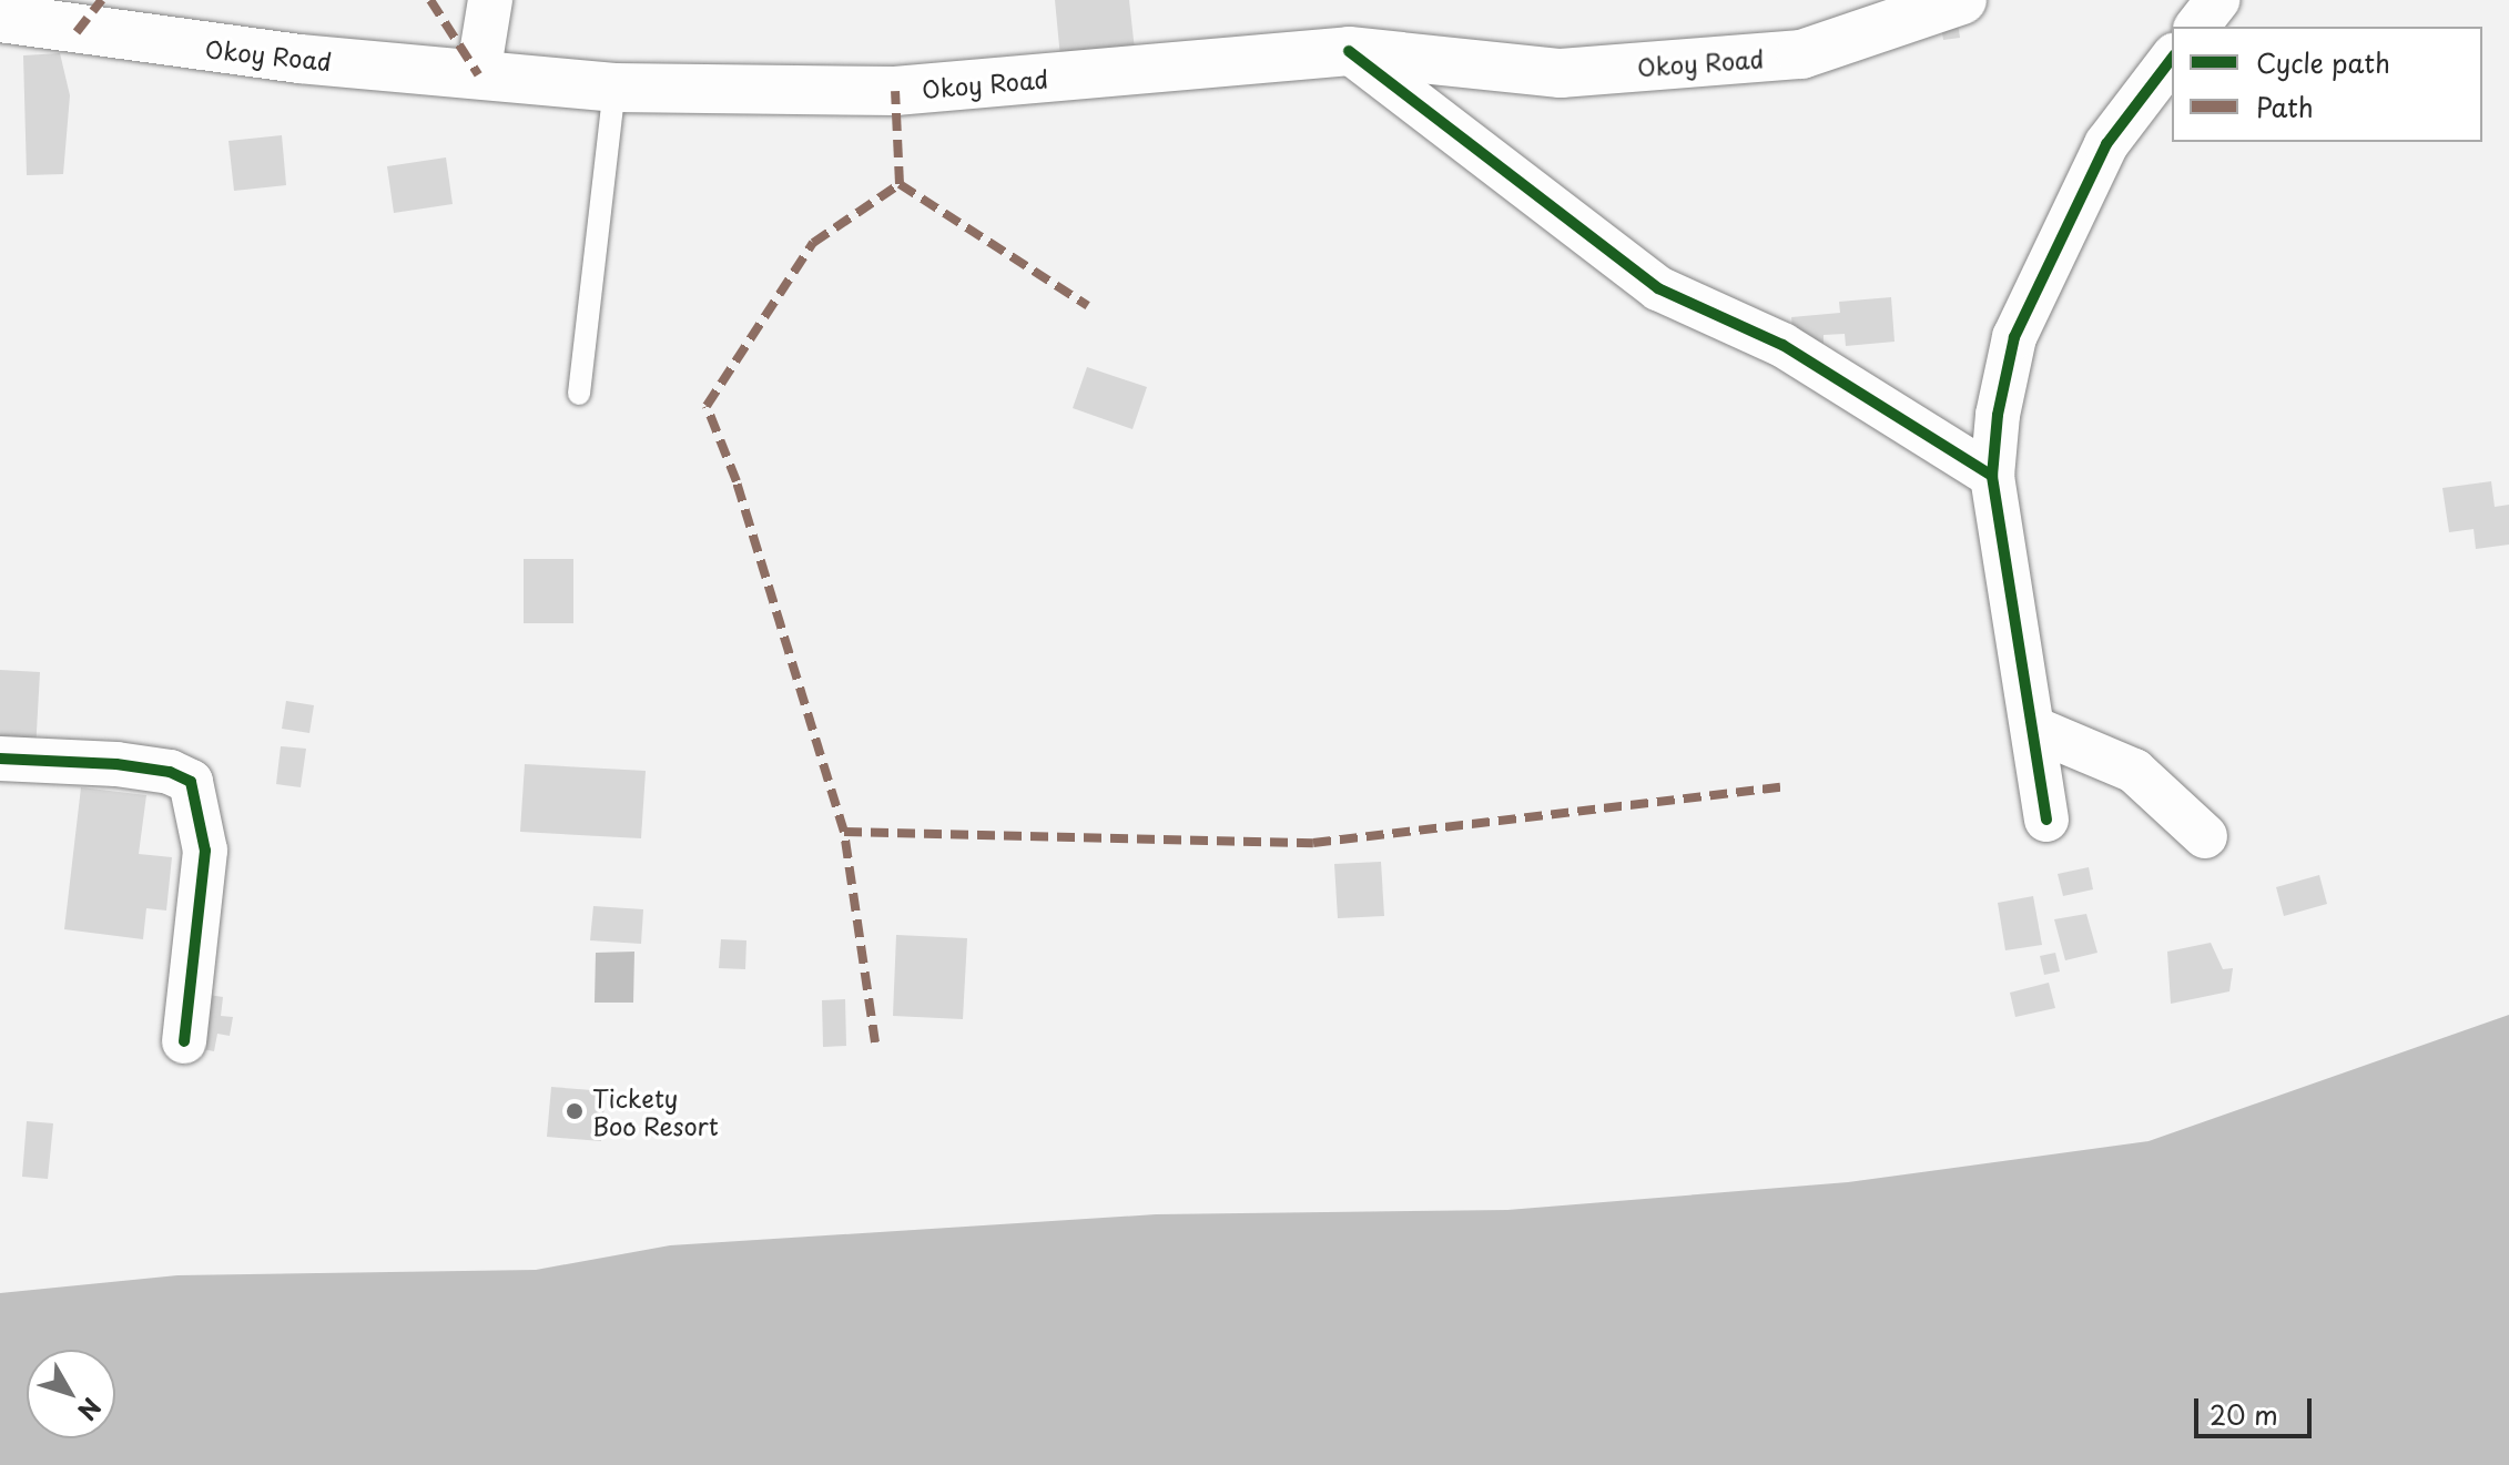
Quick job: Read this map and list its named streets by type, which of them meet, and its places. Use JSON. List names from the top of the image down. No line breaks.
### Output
{"streets":{"main road":["Okoy Road"]},"places":["Tickety Boo Resort"],"legend":["Cycle path","Path"],"scale_bar":"20 m","north":"bottom right"}
